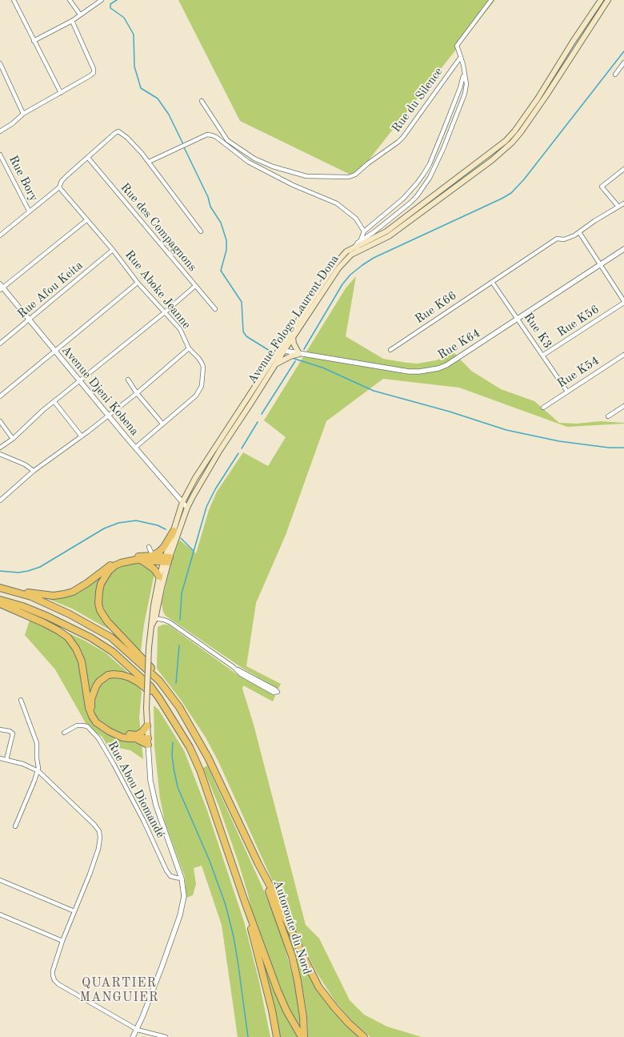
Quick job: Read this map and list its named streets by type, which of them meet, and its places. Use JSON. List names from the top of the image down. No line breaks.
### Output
{"streets":{"highway":["Autoroute du Nord"],"main road":["Avenue Fologo Laurent Dona"],"street":["Rue du Silence","Rue Bory","Rue des Compagnons","Rue Afou Keita","Rue Aboke Jeanne","Rue K66","Rue K56","Rue K3","Rue K64","Rue K54","Avenue Djeni Kobena","Rue Abou Diomandé"]},"crossings":[["Rue Afou Keita","Rue Aboke Jeanne"],["Rue Afou Keita","Avenue Djeni Kobena"],["Rue Aboke Jeanne","Avenue Djeni Kobena"],["Rue K66","Rue K3"],["Avenue Fologo Laurent Dona","Rue K64"],["Avenue Fologo Laurent Dona","Avenue Djeni Kobena"],["Avenue Fologo Laurent Dona","Rue Abou Diomandé"],["Rue K56","Rue K3"],["Rue K3","Rue K64"],["Rue K3","Rue K54"]],"districts":["QUARTIER MANGUIER"]}
